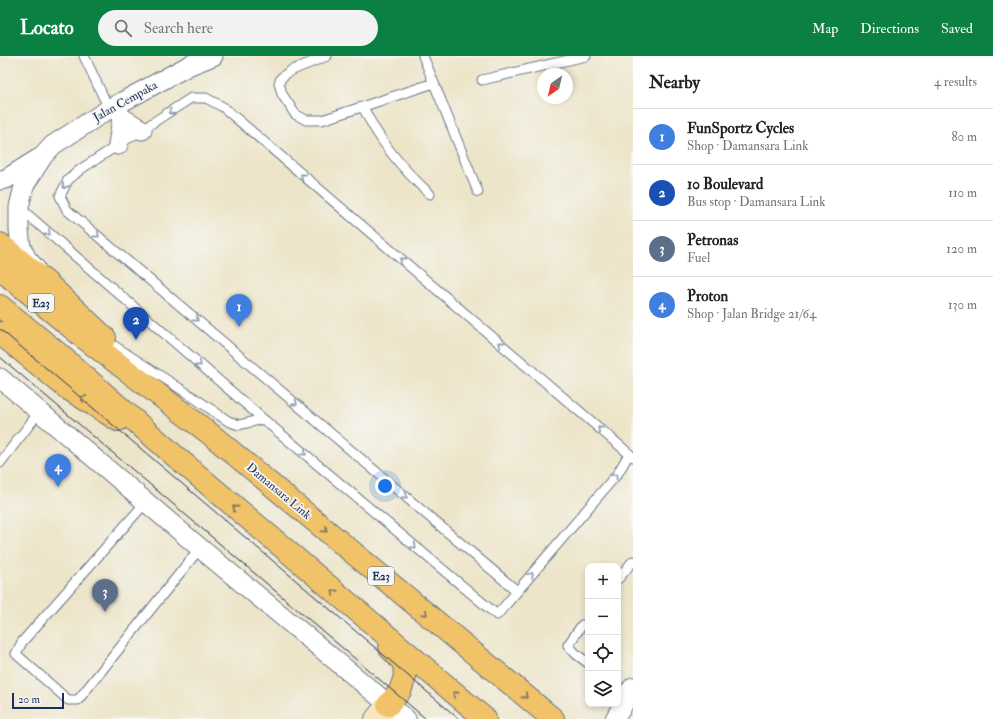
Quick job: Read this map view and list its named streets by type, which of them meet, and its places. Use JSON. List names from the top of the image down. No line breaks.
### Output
{"streets":{"highway":["E23","Damansara Link"],"street":["Jalan Cempaka"]},"scale_bar":"20 m","north":"bottom left","page":{"header":"Locato","search":"Search here","nav":["Map","Directions","Saved"],"heading":["Nearby","4 results"],"list":[{"mark":"1","name":"FunSportz Cycles","note":"Shop · Damansara Link","value":"80 m"},{"mark":"2","name":"10 Boulevard","note":"Bus stop · Damansara Link","value":"110 m"},{"mark":"3","name":"Petronas","note":"Fuel","value":"120 m"},{"mark":"4","name":"Proton","note":"Shop · Jalan Bridge 21/64","value":"130 m"}],"pins":["1","2","4","3"],"map_buttons":["+","−"],"scale":"20 m"}}
